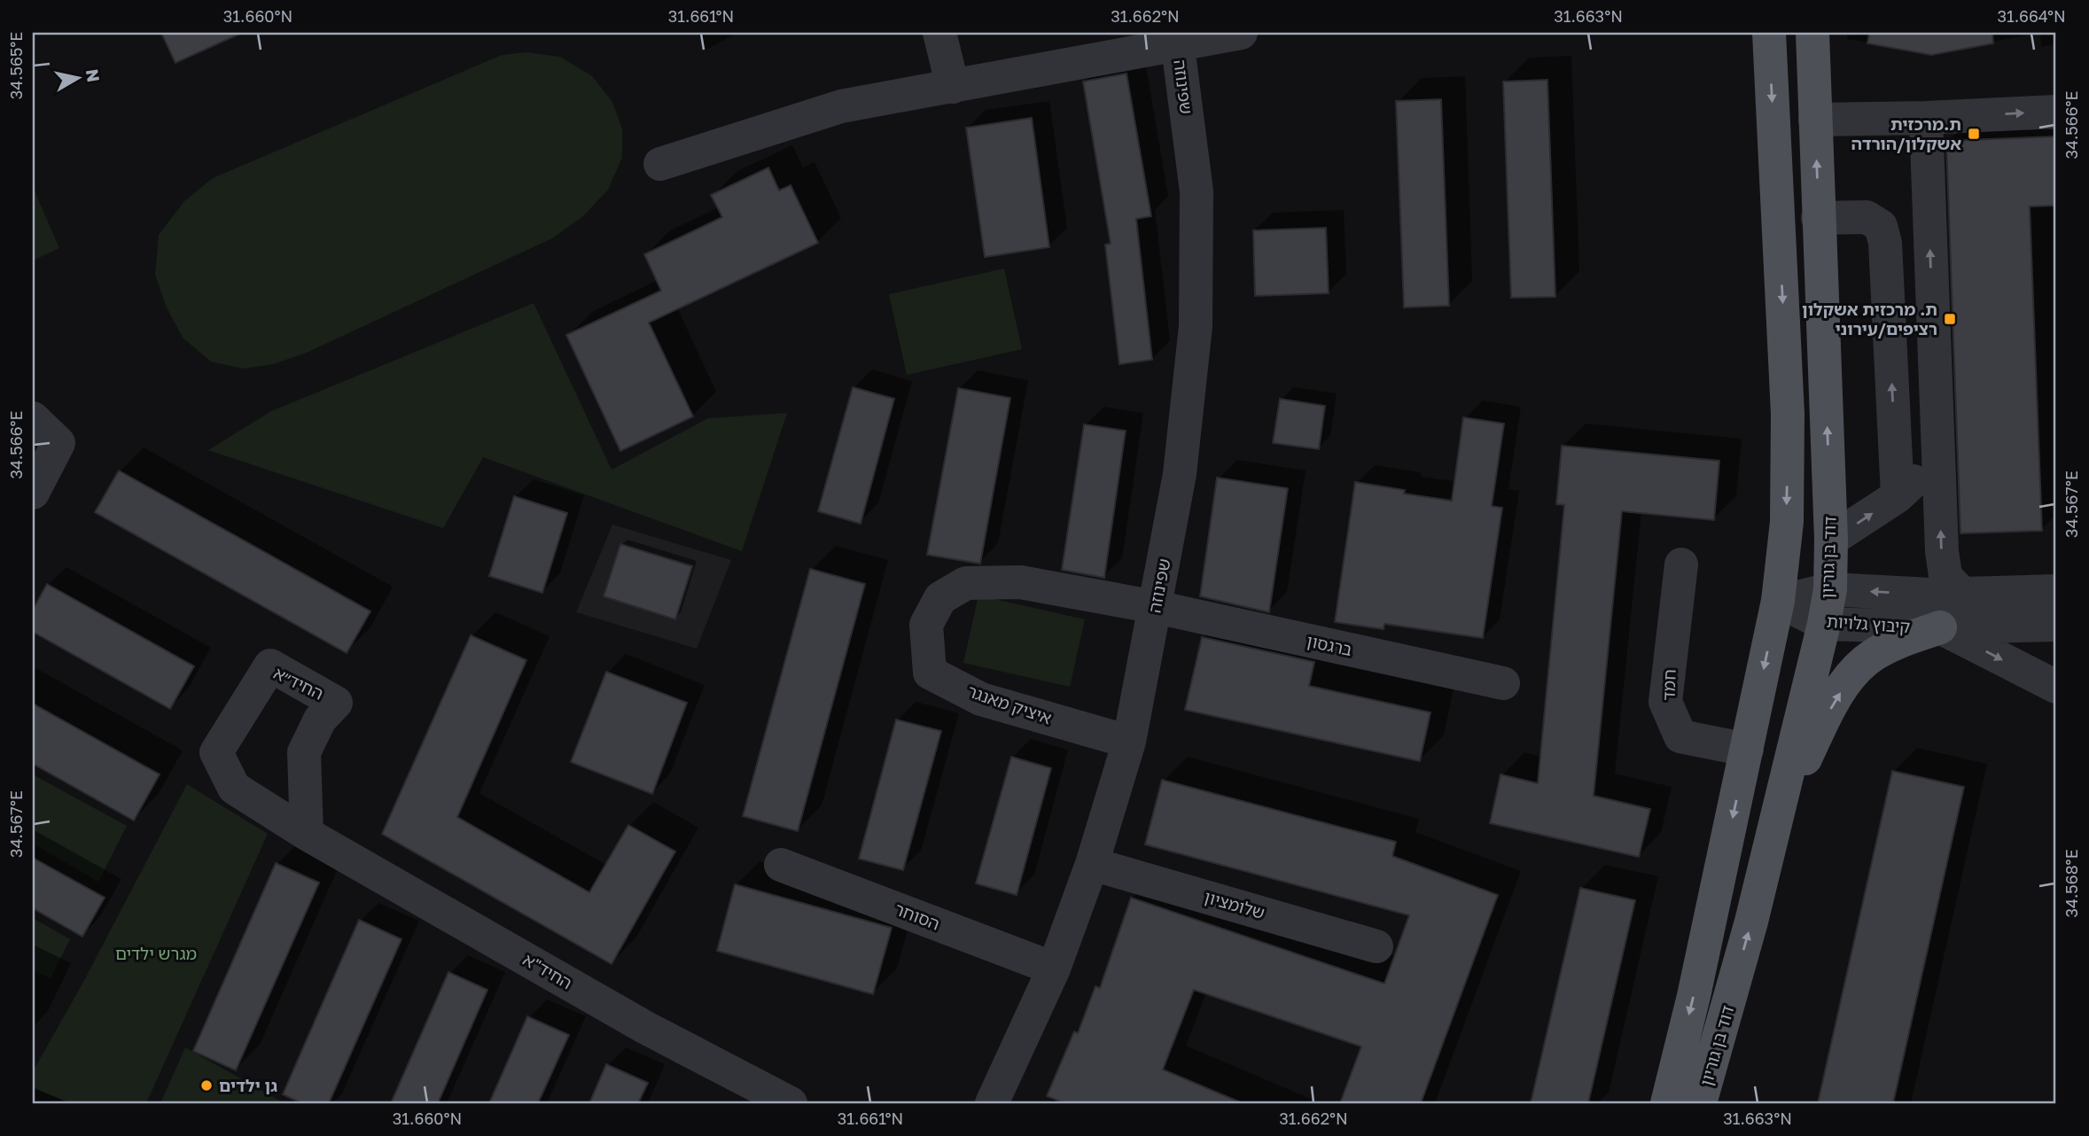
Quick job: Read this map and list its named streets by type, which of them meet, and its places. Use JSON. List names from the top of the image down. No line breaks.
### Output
{"streets":{"main road":["דוד בן גוריון"],"street":["שפינוזה","קיבוץ גלויות","ברגסון","החיד״א","חמד","איציק מאנגר","שלומציון","הסוחר","החיד\"א"]},"crossings":[["שפינוזה","ברגסון"],["שפינוזה","איציק מאנגר"],["שפינוזה","שלומציון"],["שפינוזה","הסוחר"],["דוד בן גוריון","קיבוץ גלויות"],["דוד בן גוריון","חמד"],["ברגסון","איציק מאנגר"],["החיד״א","החיד\"א"]],"parks":["מגרש ילדים"],"places":{"transit":["ת.מרכזית אשקלון/הורדה","ת. מרכזית אשקלון רציפים/עירוני"],"other":["גן ילדים"]},"north":"right","coordinates":["31.660°N","31.661°N","31.662°N","31.663°N","31.664°N","34.565°E","34.566°E","34.567°E","34.568°E"]}
